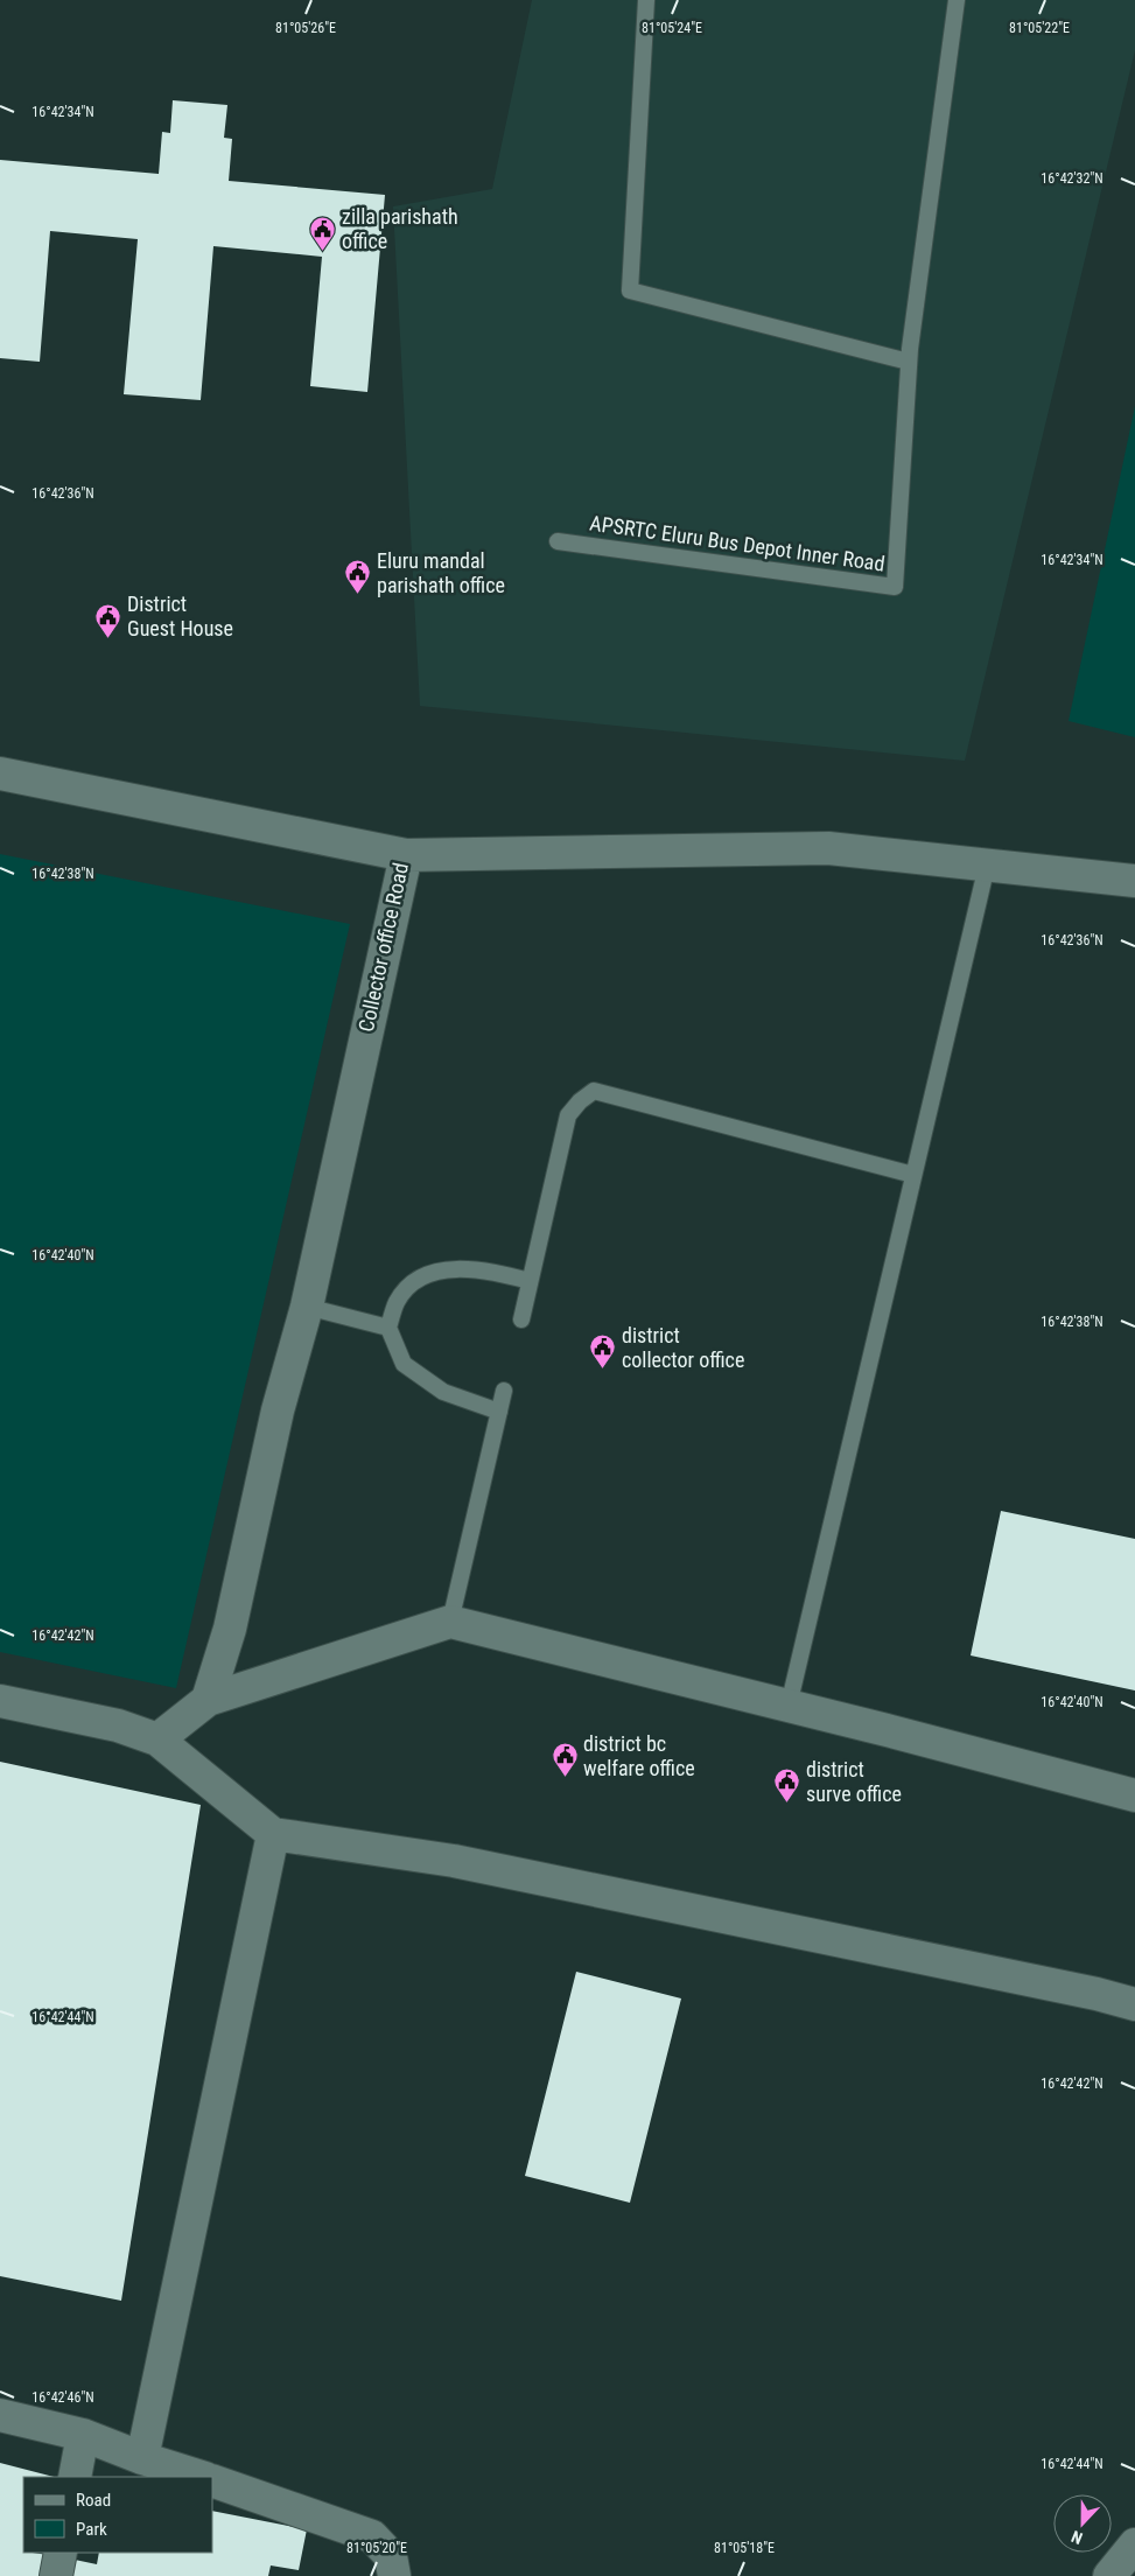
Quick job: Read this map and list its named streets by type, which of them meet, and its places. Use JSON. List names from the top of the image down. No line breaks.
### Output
{"streets":{"street":["Collector office Road"],"lane":["APSRTC Eluru Bus Depot Inner Road"]},"places":{"public building":["zilla parishath office","Eluru mandal parishath office","District Guest House","district collector office","district bc welfare office","district surve office"]},"legend":["Road","Park"],"north":"bottom","coordinates":["81°05'26\"E","81°05'24\"E","81°05'22\"E","16°42'34\"N","16°42'32\"N","16°42'36\"N","16°42'38\"N","16°42'40\"N","16°42'42\"N","16°42'44\"N","16°42'46\"N","81°05'20\"E","81°05'18\"E"]}
